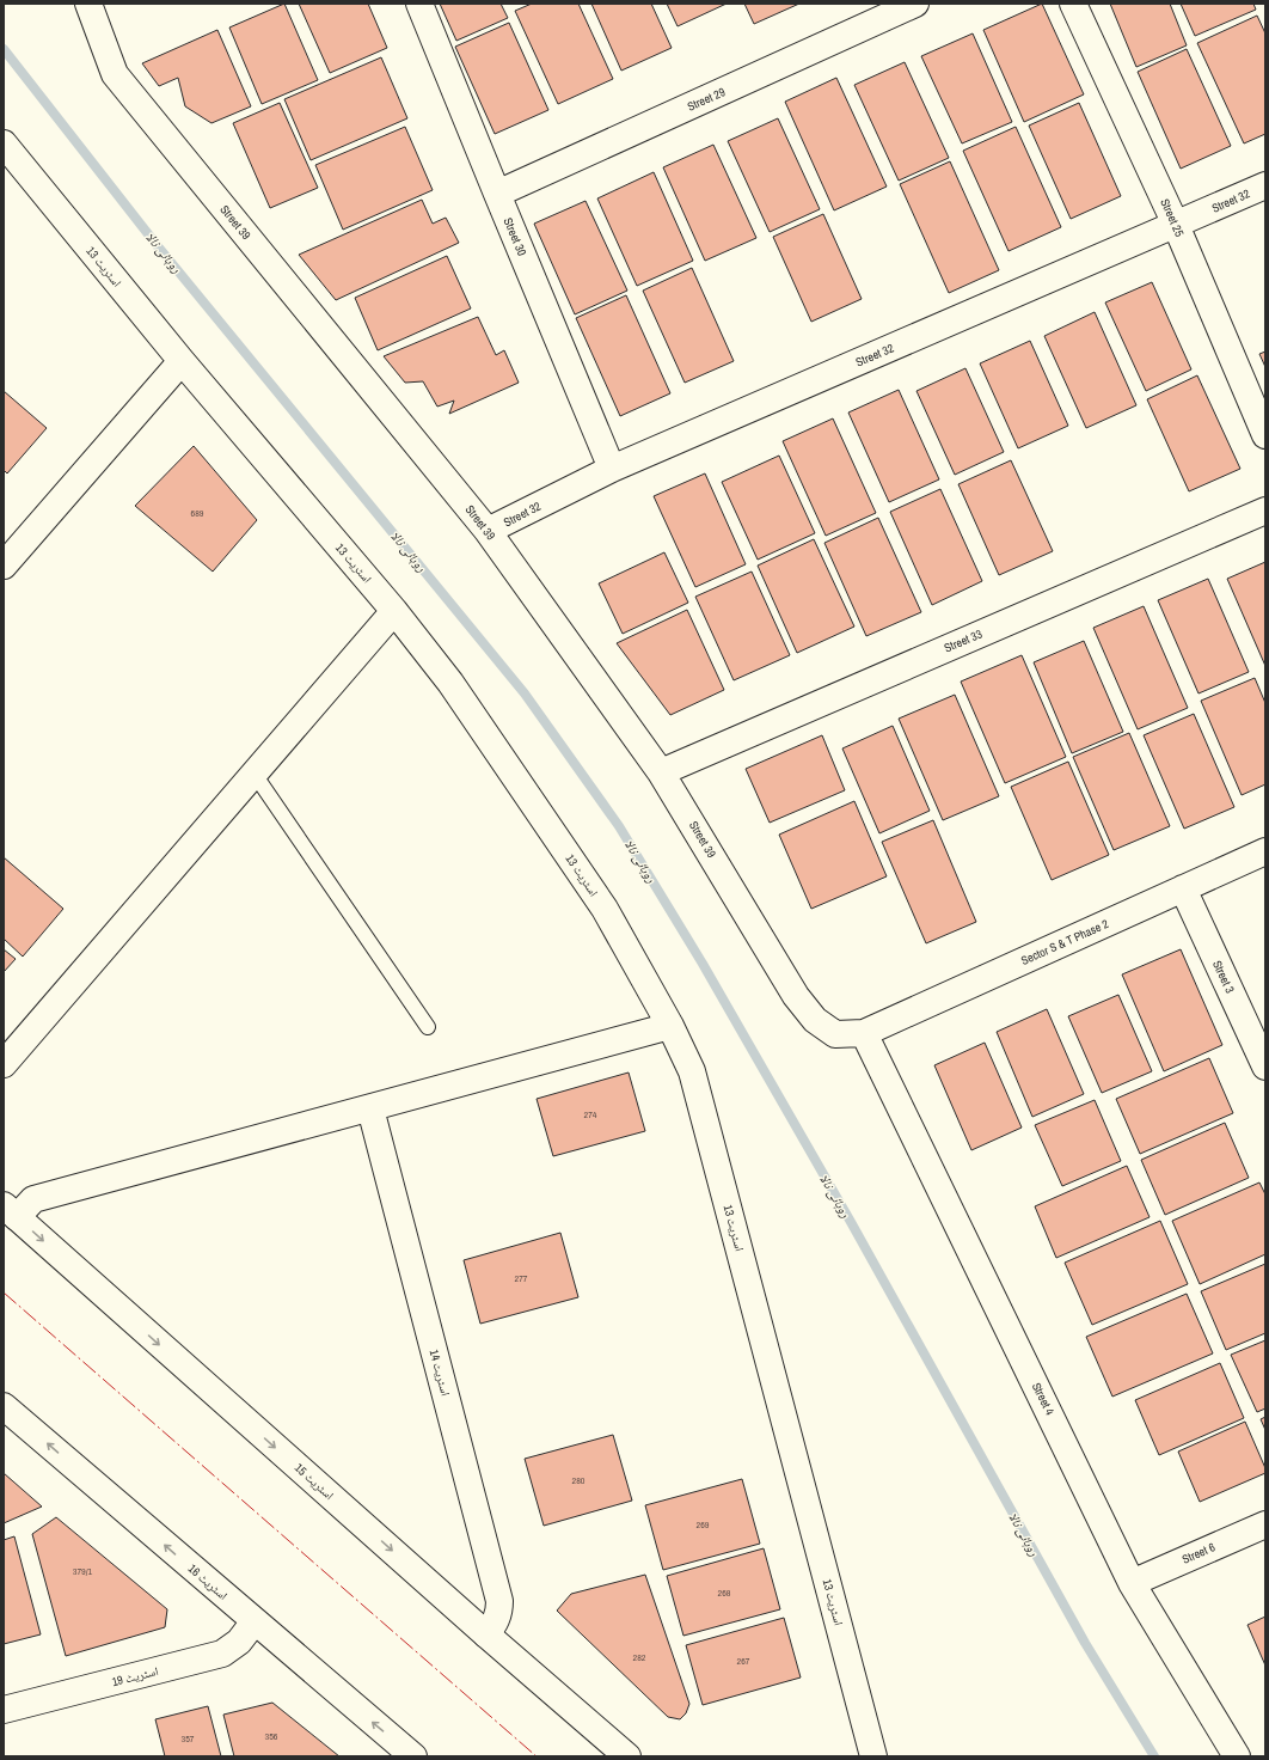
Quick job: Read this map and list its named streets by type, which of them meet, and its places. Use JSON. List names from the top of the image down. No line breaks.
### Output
{"streets":{"street":["Street 29","Street 32","Street 25","Street 39","Street 30","اسٹریٹ 13","Street 33","Sector S & T Phase 2","Street 3","اسٹریٹ 14","Street 4","اسٹریٹ 15","Street 6","اسٹریٹ 16","اسٹریٹ 19"]},"crossings":[["Street 29","Street 30"],["Street 32","Street 25"],["Street 32","Street 39"],["Street 32","Street 30"],["Street 39","Street 33"],["Street 39","Sector S & T Phase 2"],["Street 39","Street 4"],["Sector S & T Phase 2","Street 3"],["Sector S & T Phase 2","Street 4"],["اسٹریٹ 14","اسٹریٹ 15"],["Street 4","Street 6"],["اسٹریٹ 16","اسٹریٹ 19"]],"one_way":["اسٹریٹ 15","اسٹریٹ 16"],"water":["روہائی نالا"],"house_numbers":["689","274","277","280","269","379/1","268","282","267","356","357"]}
